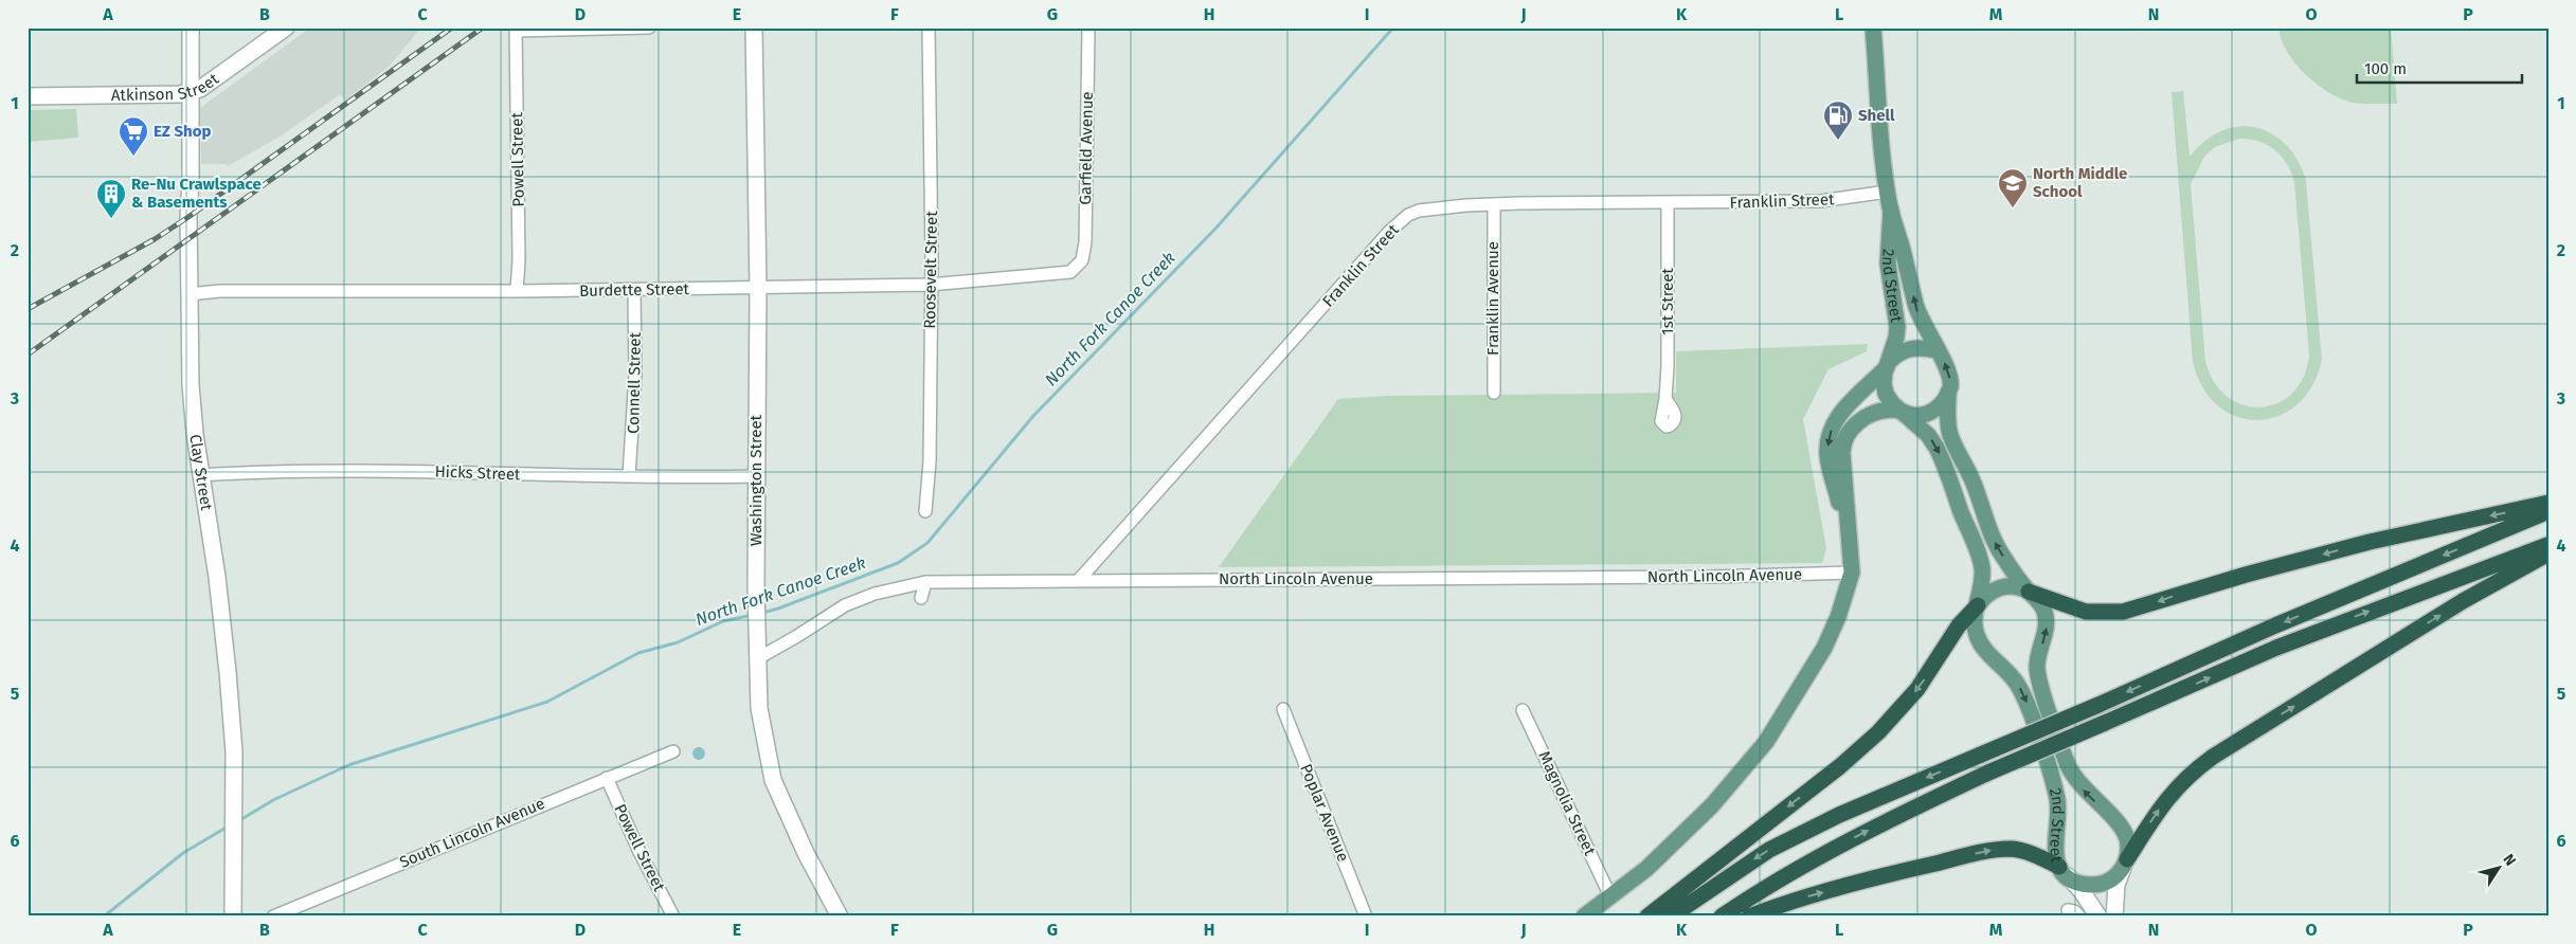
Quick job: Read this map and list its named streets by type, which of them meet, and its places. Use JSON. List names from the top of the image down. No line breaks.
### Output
{"streets":{"main road":["2nd Street"],"street":["Atkinson Street","Garfield Avenue","Powell Street","Franklin Street","Roosevelt Street","Burdette Street","Franklin Avenue","1st Street","Connell Street","Clay Street","Hicks Street","Washington Street","North Lincoln Avenue","Magnolia Street","Poplar Avenue","South Lincoln Avenue"]},"crossings":[["Atkinson Street","Clay Street"],["Garfield Avenue","Burdette Street"],["Powell Street","Burdette Street"],["Powell Street","South Lincoln Avenue"],["Franklin Street","2nd Street"],["Franklin Street","Franklin Avenue"],["Franklin Street","1st Street"],["Franklin Street","North Lincoln Avenue"],["Roosevelt Street","Burdette Street"],["Burdette Street","Connell Street"],["Burdette Street","Clay Street"],["Burdette Street","Washington Street"],["Connell Street","Hicks Street"],["Clay Street","Hicks Street"],["Hicks Street","Washington Street"],["Washington Street","North Lincoln Avenue"]],"water":["North Fork Canoe Creek"],"places":{"fuel station":["Shell"],"supermarket":["EZ Shop"],"school or university":["North Middle School"],"building":["Re-Nu Crawlspace & Basements"]},"scale_bar":"100 m","north":"top right","grid":{"columns":["A","B","C","D","E","F","G","H","I","J","K","L","M","N","O","P"],"rows":["1","2","3","4","5","6"]}}
